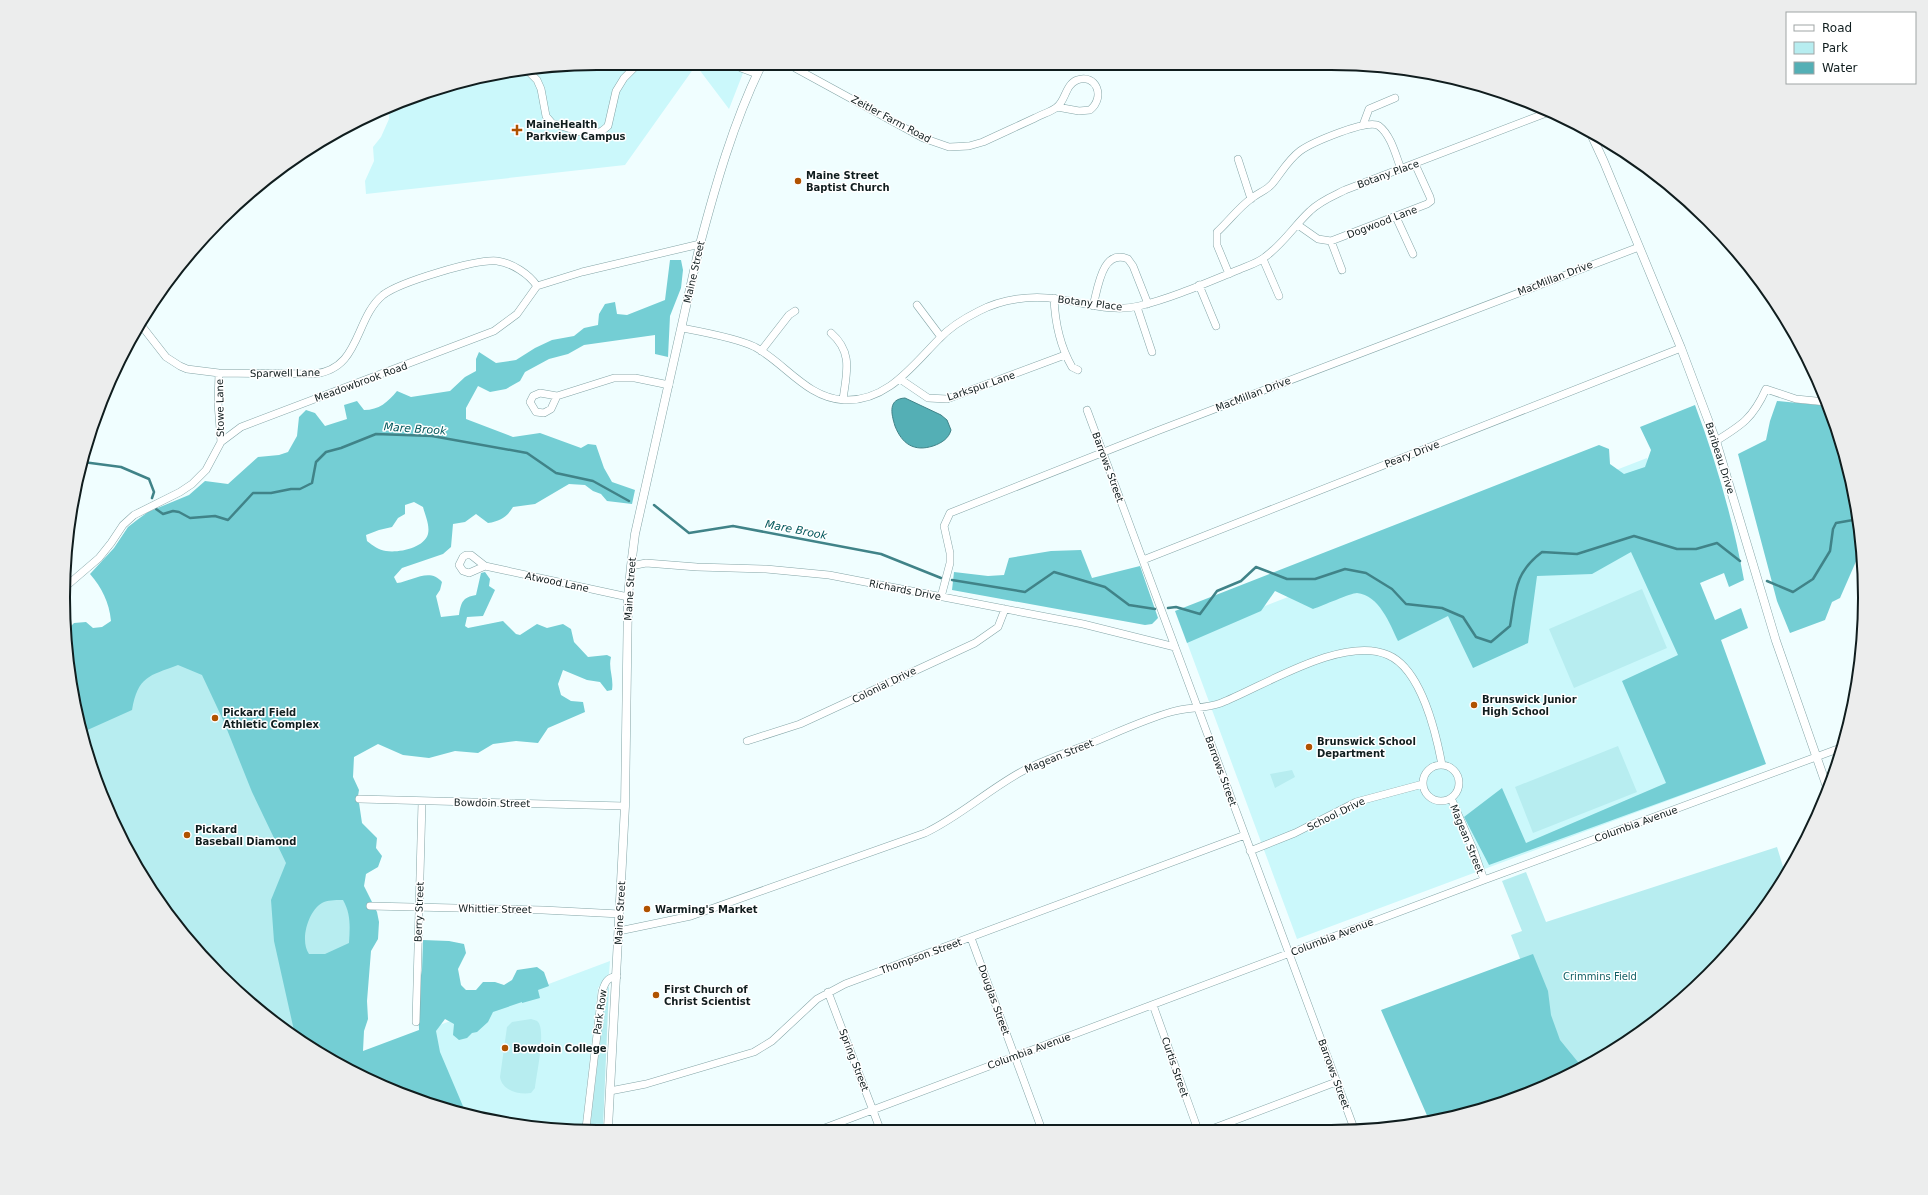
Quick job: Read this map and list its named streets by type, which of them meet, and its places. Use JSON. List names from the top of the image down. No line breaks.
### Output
{"streets":{"street":["Zeitler Farm Road","Botany Place","Dogwood Lane","Maine Street","MacMillan Drive","Sparwell Lane","Meadowbrook Road","Larkspur Lane","Stowe Lane","Peary Drive","Baribeau Drive","Barrows Street","Atwood Lane","Richards Drive","Colonial Drive","Magean Street","Bowdoin Street","School Drive","Columbia Avenue","Whittier Street","Berry Street","Thompson Street","Douglas Street","Park Row","Spring Street","Curtis Street"]},"crossings":[["Botany Place","Dogwood Lane"],["Botany Place","Maine Street"],["Botany Place","Larkspur Lane"],["Maine Street","Atwood Lane"],["Maine Street","Richards Drive"],["Maine Street","Magean Street"],["Maine Street","Bowdoin Street"],["Maine Street","Whittier Street"],["Maine Street","Thompson Street"],["Maine Street","Park Row"],["MacMillan Drive","Baribeau Drive"],["MacMillan Drive","Barrows Street"],["MacMillan Drive","Richards Drive"],["Sparwell Lane","Meadowbrook Road"],["Sparwell Lane","Stowe Lane"],["Meadowbrook Road","Stowe Lane"],["Peary Drive","Baribeau Drive"],["Peary Drive","Barrows Street"],["Baribeau Drive","Columbia Avenue"],["Barrows Street","Richards Drive"],["Barrows Street","Magean Street"],["Barrows Street","School Drive"],["Barrows Street","Columbia Avenue"],["Barrows Street","Thompson Street"],["Richards Drive","Colonial Drive"],["Magean Street","School Drive"],["Magean Street","Columbia Avenue"],["Bowdoin Street","Berry Street"],["Columbia Avenue","Douglas Street"],["Columbia Avenue","Spring Street"],["Columbia Avenue","Curtis Street"],["Whittier Street","Berry Street"],["Thompson Street","Douglas Street"],["Thompson Street","Spring Street"]],"water":["Mare Brook"],"parks":["Crimmins Field"],"places":{"health":["MaineHealth Parkview Campus"],"other":["Maine Street Baptist Church","Brunswick Junior High School","Pickard Field Athletic Complex","Brunswick School Department","Pickard Baseball Diamond","Warming's Market","First Church of Christ Scientist","Bowdoin College"]},"legend":["Road","Park","Water"]}
